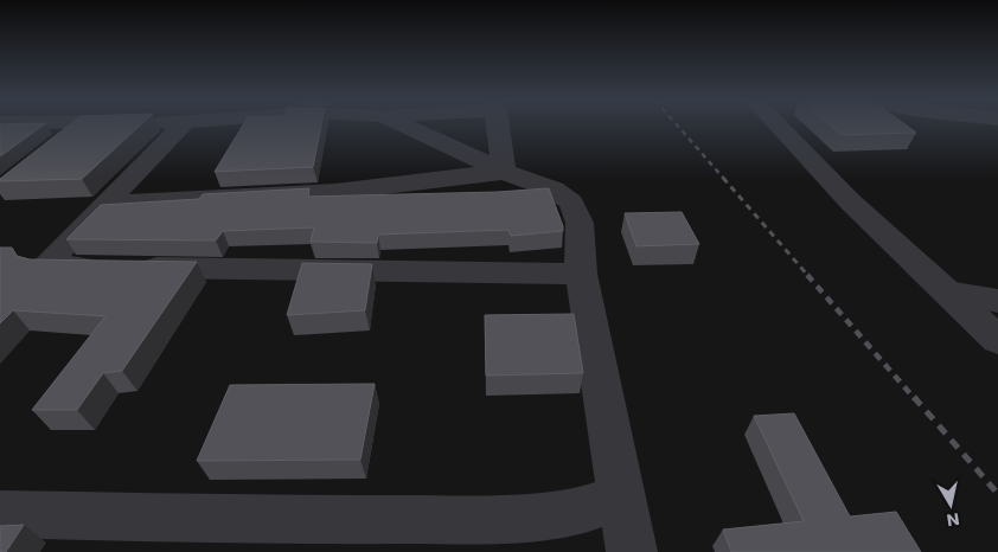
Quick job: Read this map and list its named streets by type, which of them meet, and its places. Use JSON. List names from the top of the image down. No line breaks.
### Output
{"north":"bottom"}
